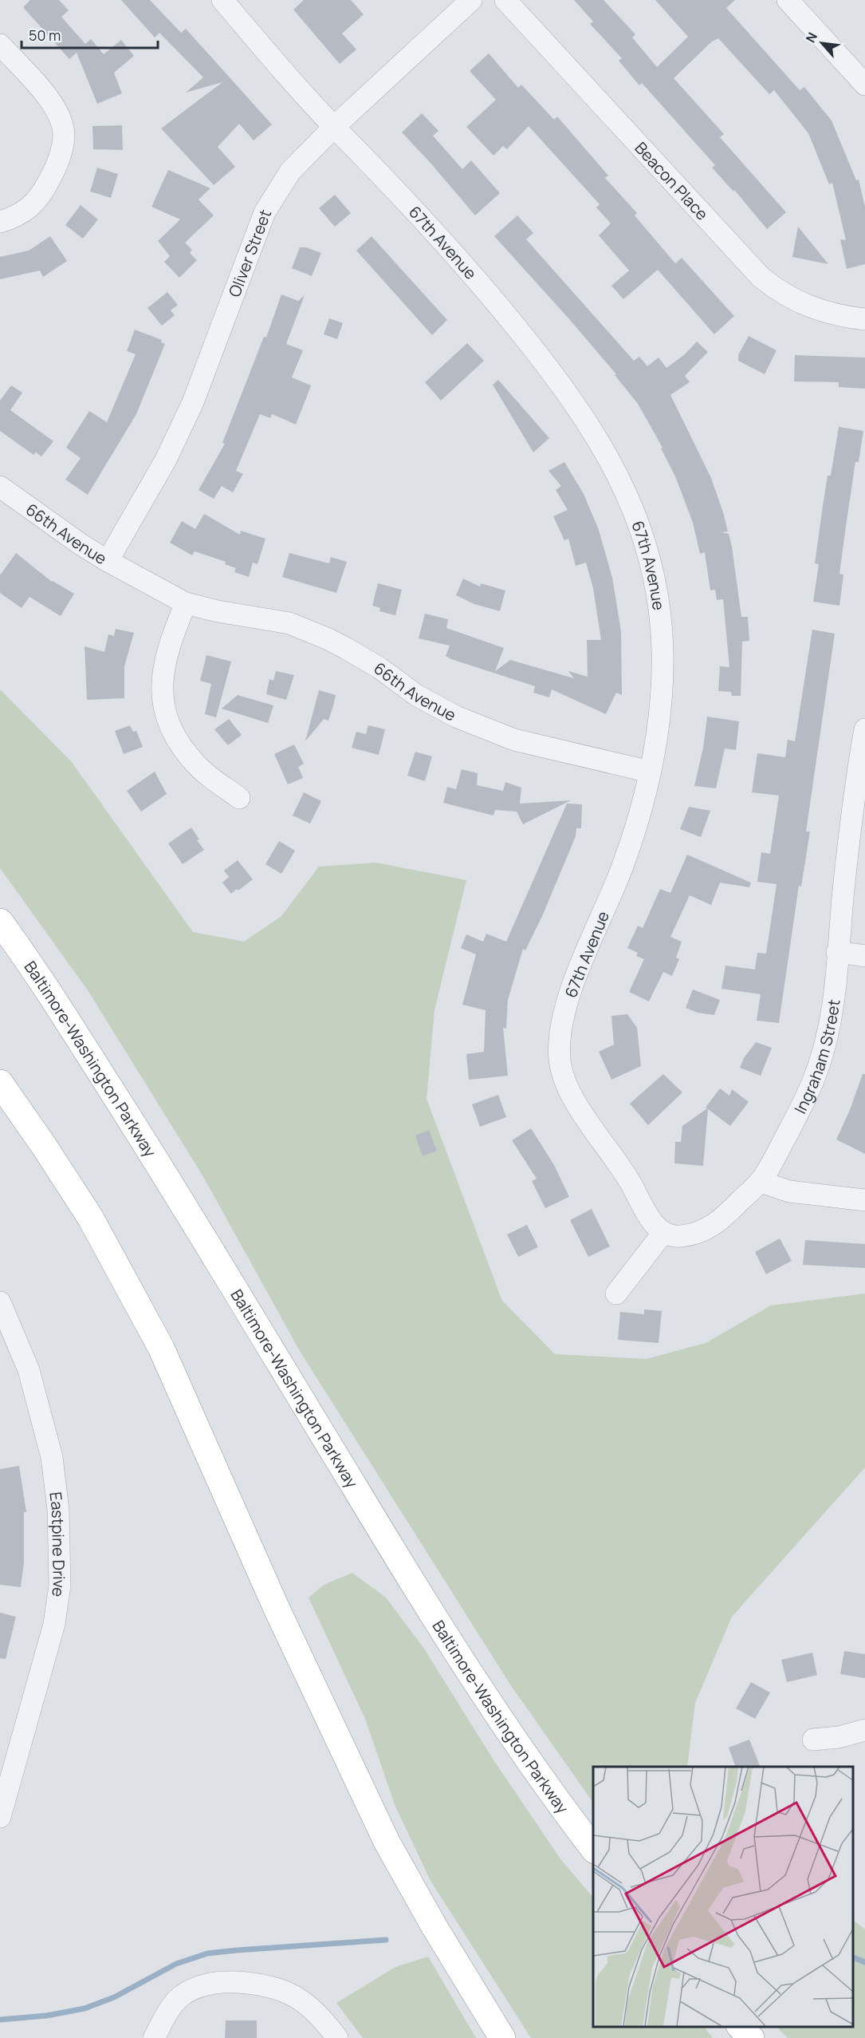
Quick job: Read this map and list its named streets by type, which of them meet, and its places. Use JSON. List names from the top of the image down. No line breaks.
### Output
{"streets":{"highway":["Baltimore-Washington Parkway"],"street":["Beacon Place","67th Avenue","Oliver Street","66th Avenue","Ingraham Street","Eastpine Drive"]},"crossings":[["67th Avenue","Oliver Street"],["67th Avenue","66th Avenue"],["67th Avenue","Ingraham Street"],["Oliver Street","66th Avenue"]],"scale_bar":"50 m","north":"top left"}
